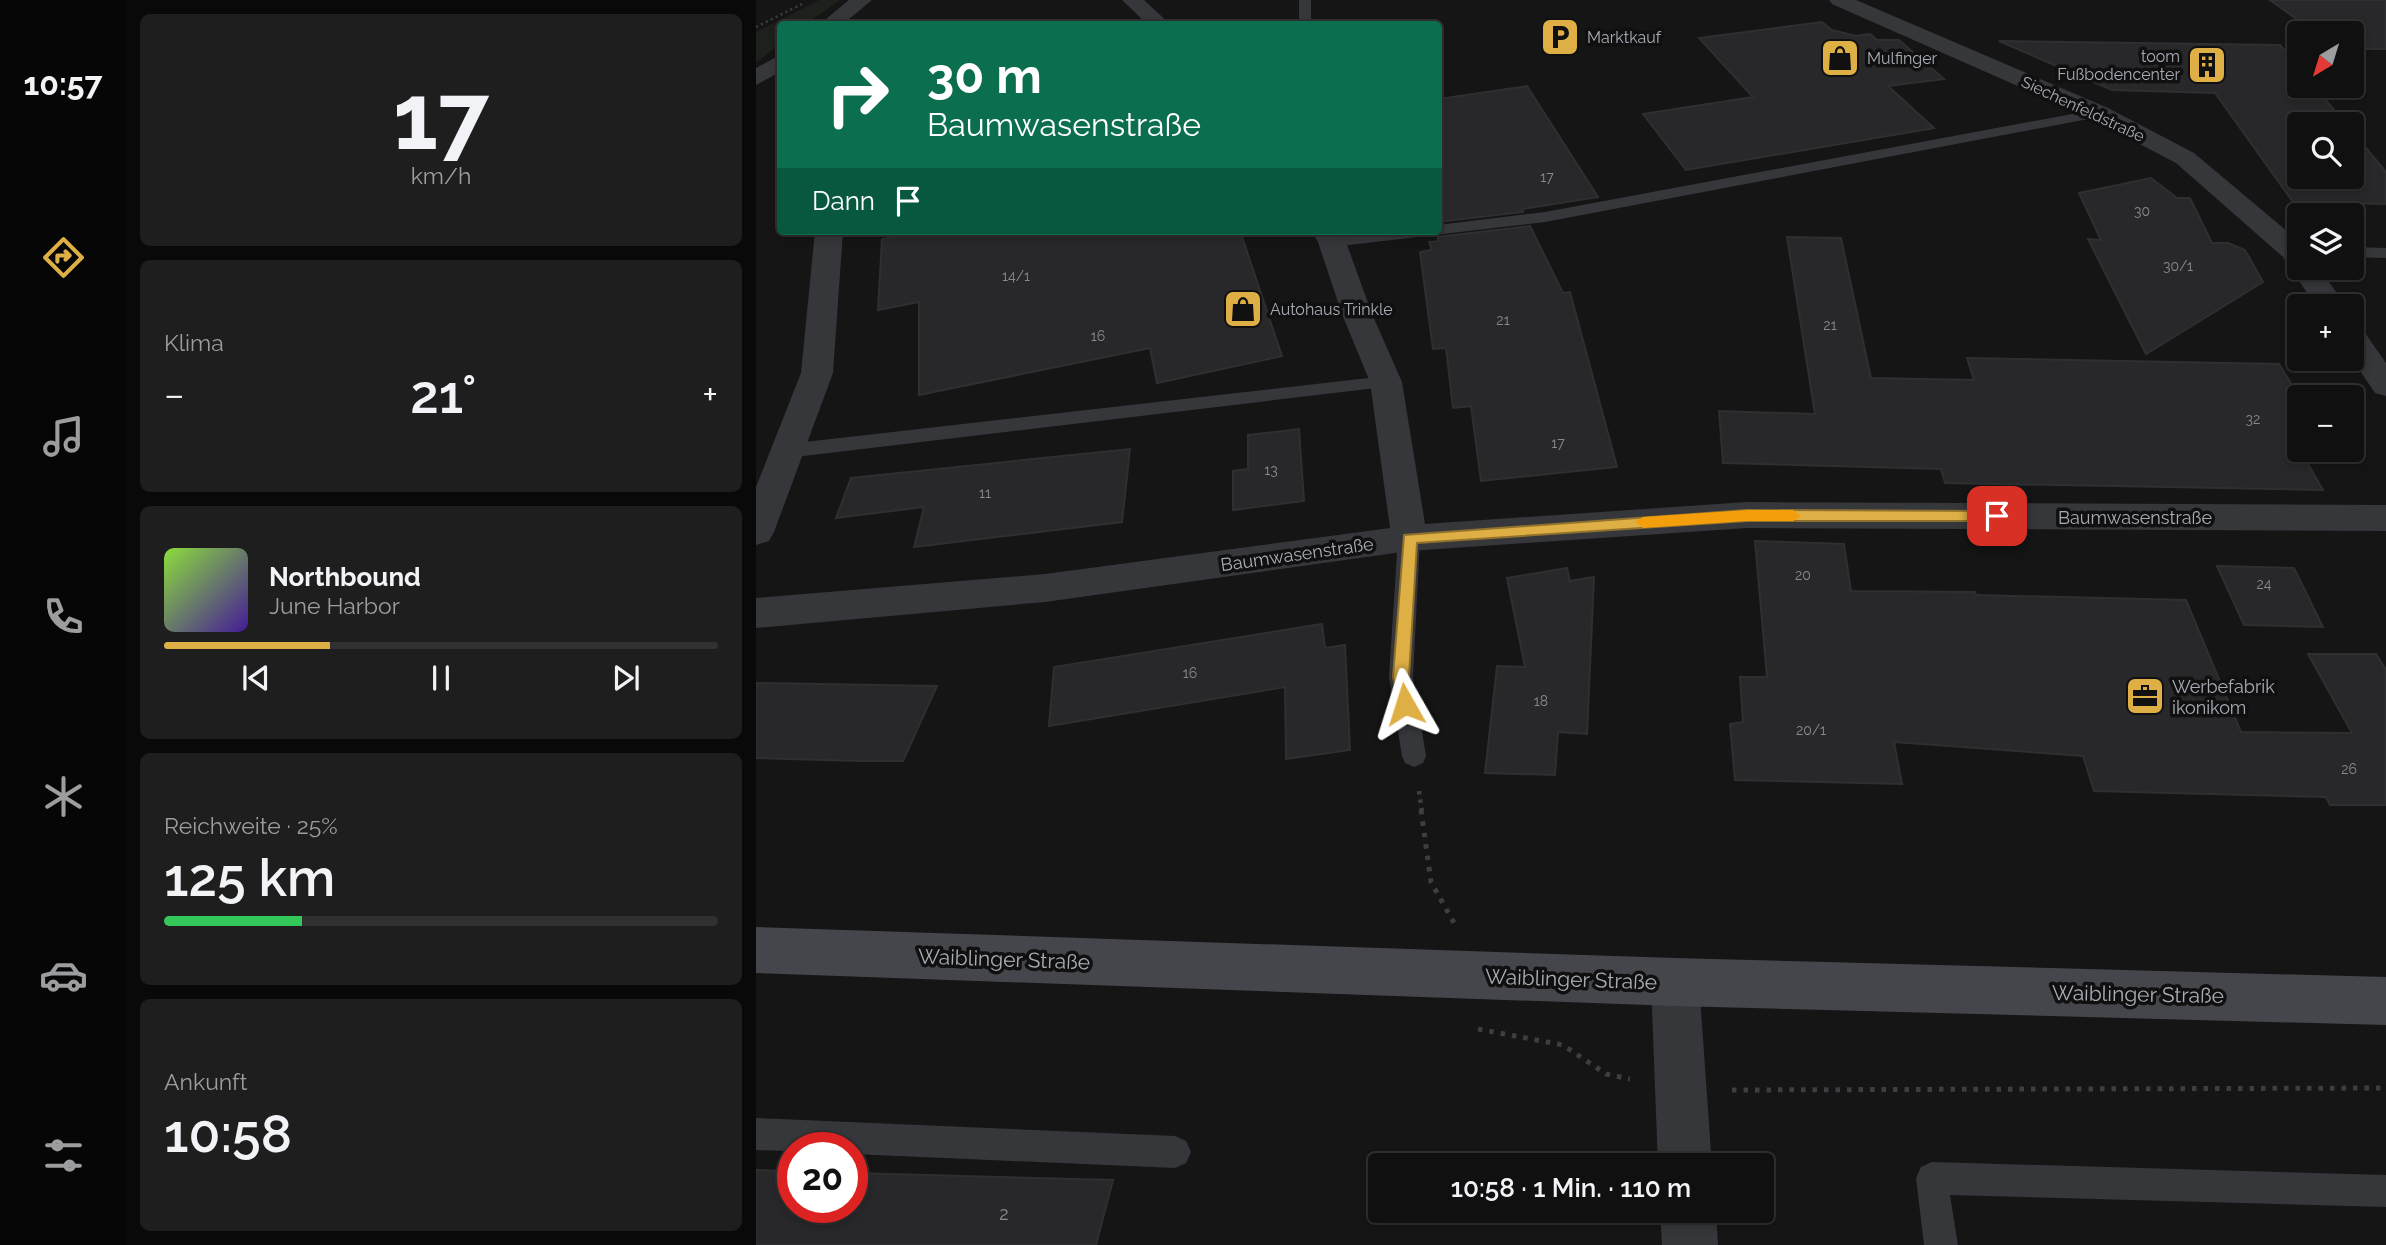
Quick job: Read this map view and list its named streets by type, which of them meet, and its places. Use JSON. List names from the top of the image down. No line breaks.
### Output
{"streets":{"main road":["Waiblinger Straße"],"street":["Siechenfeldstraße","Baumwasenstraße"]},"places":{"parking":["Marktkauf"],"shop":["Mulfinger","Autohaus Trinkle"],"building":["toom Fußbodencenter"],"office":["Werbefabrik ikonikom"]},"house_numbers":["17","30","30/1","14/1","21","21","16","32","17","13","11","20","24","16","18","20/1","26","2"],"north":"bottom left","page":{"tabs":"10:57","tile":[["17","km/h"],"Klima",["Reichweite · 25%","125 km"],["Ankunft","10:58"]],"map_buttons":["+","−"],"turn":["30 m","Baumwasenstraße"],"then":"Dann","heat":["−","21°","+"],"song":["Northbound","June Harbor"],"limit":"20","trip":"10:58 · 1 Min. · 110 m"}}
